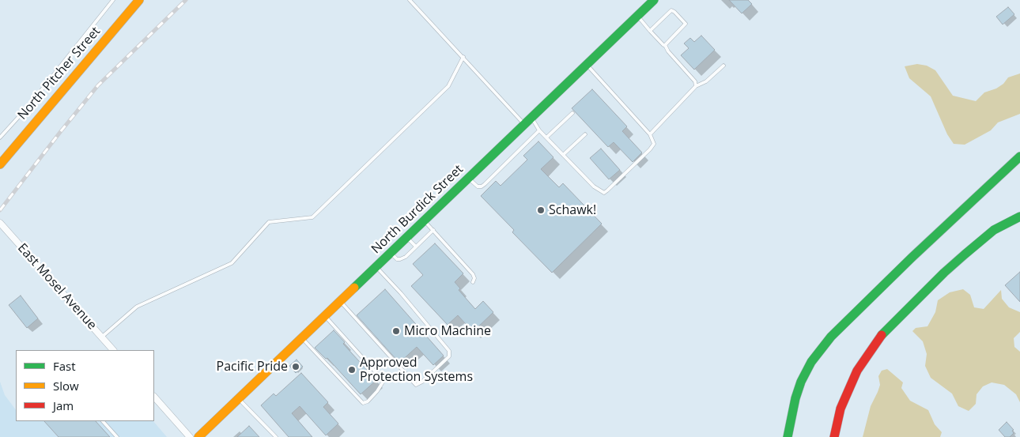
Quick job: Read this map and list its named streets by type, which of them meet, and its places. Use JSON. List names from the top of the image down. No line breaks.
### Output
{"streets":{"main road":["North Pitcher Street","North Burdick Street"],"street":["East Mosel Avenue"]},"places":["Schawk!","Micro Machine","Pacific Pride","Approved Protection Systems"],"legend":["Fast","Slow","Jam"]}
